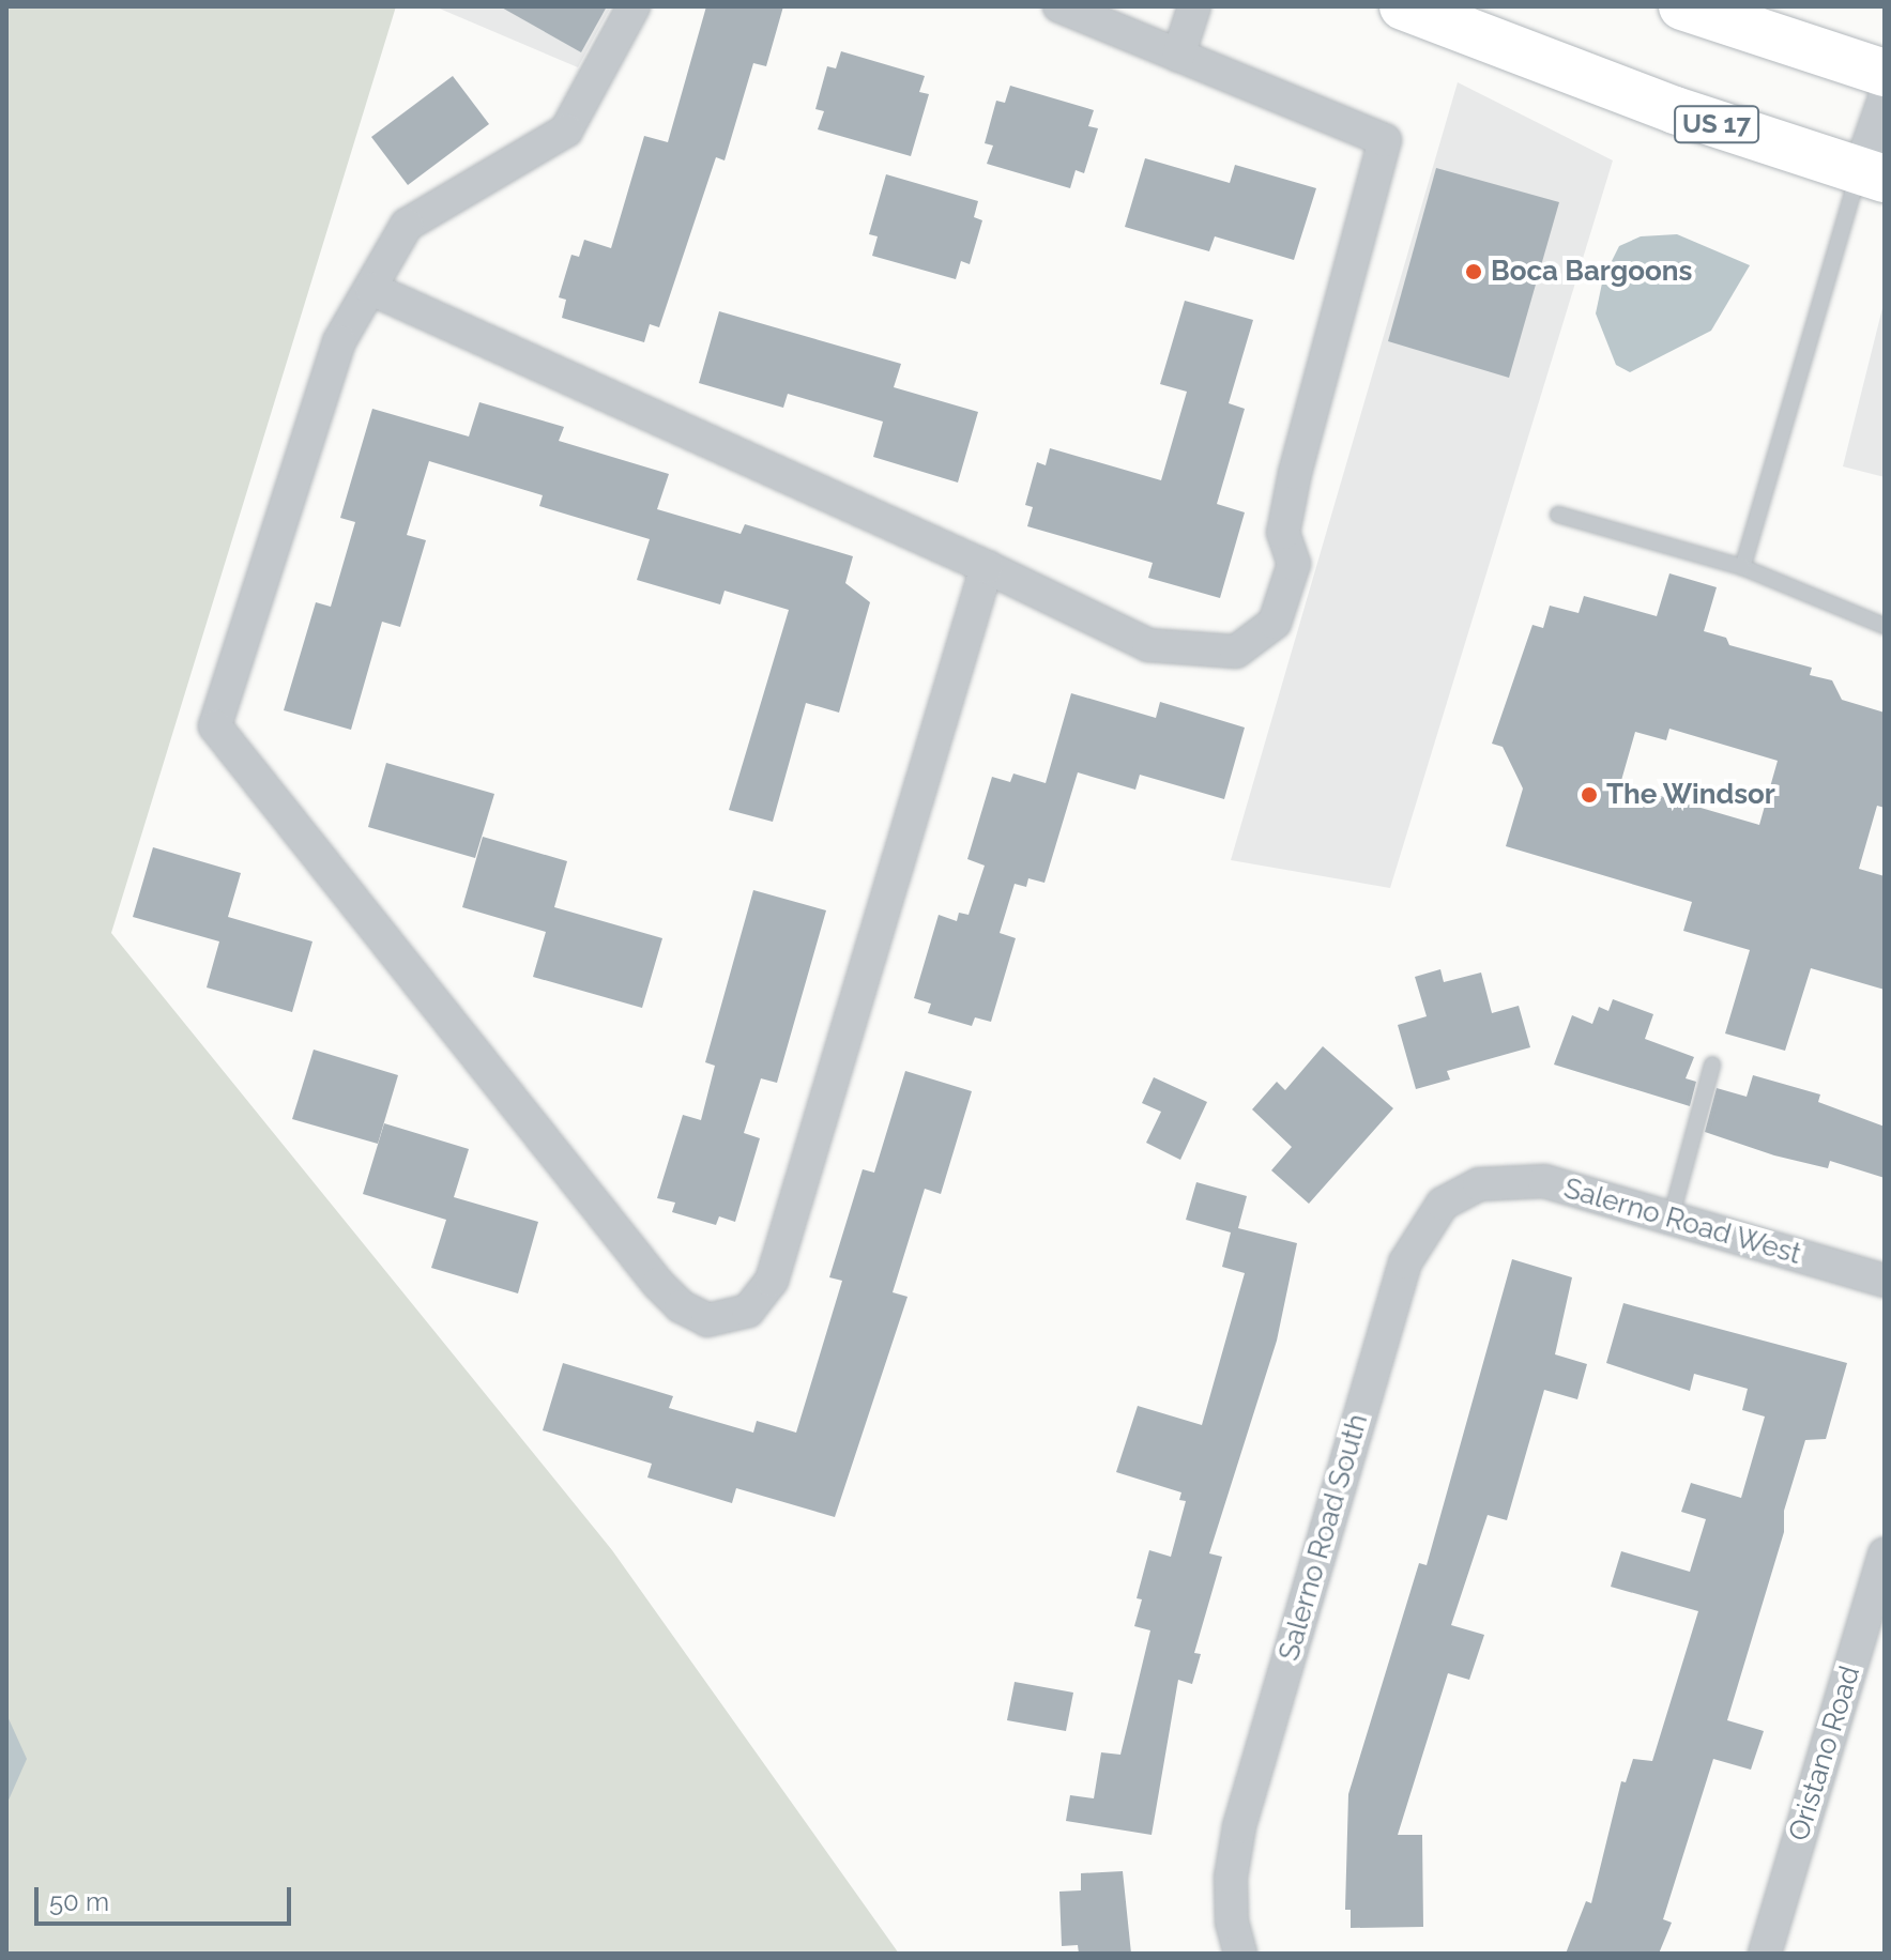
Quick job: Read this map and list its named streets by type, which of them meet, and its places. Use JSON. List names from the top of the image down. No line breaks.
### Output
{"streets":{"highway":["US 17"],"street":["Salerno Road West","Salerno Road South","Oristano Road"]},"crossings":[["Salerno Road West","Salerno Road South"]],"places":["Boca Bargoons","The Windsor"],"scale_bar":"50 m"}
